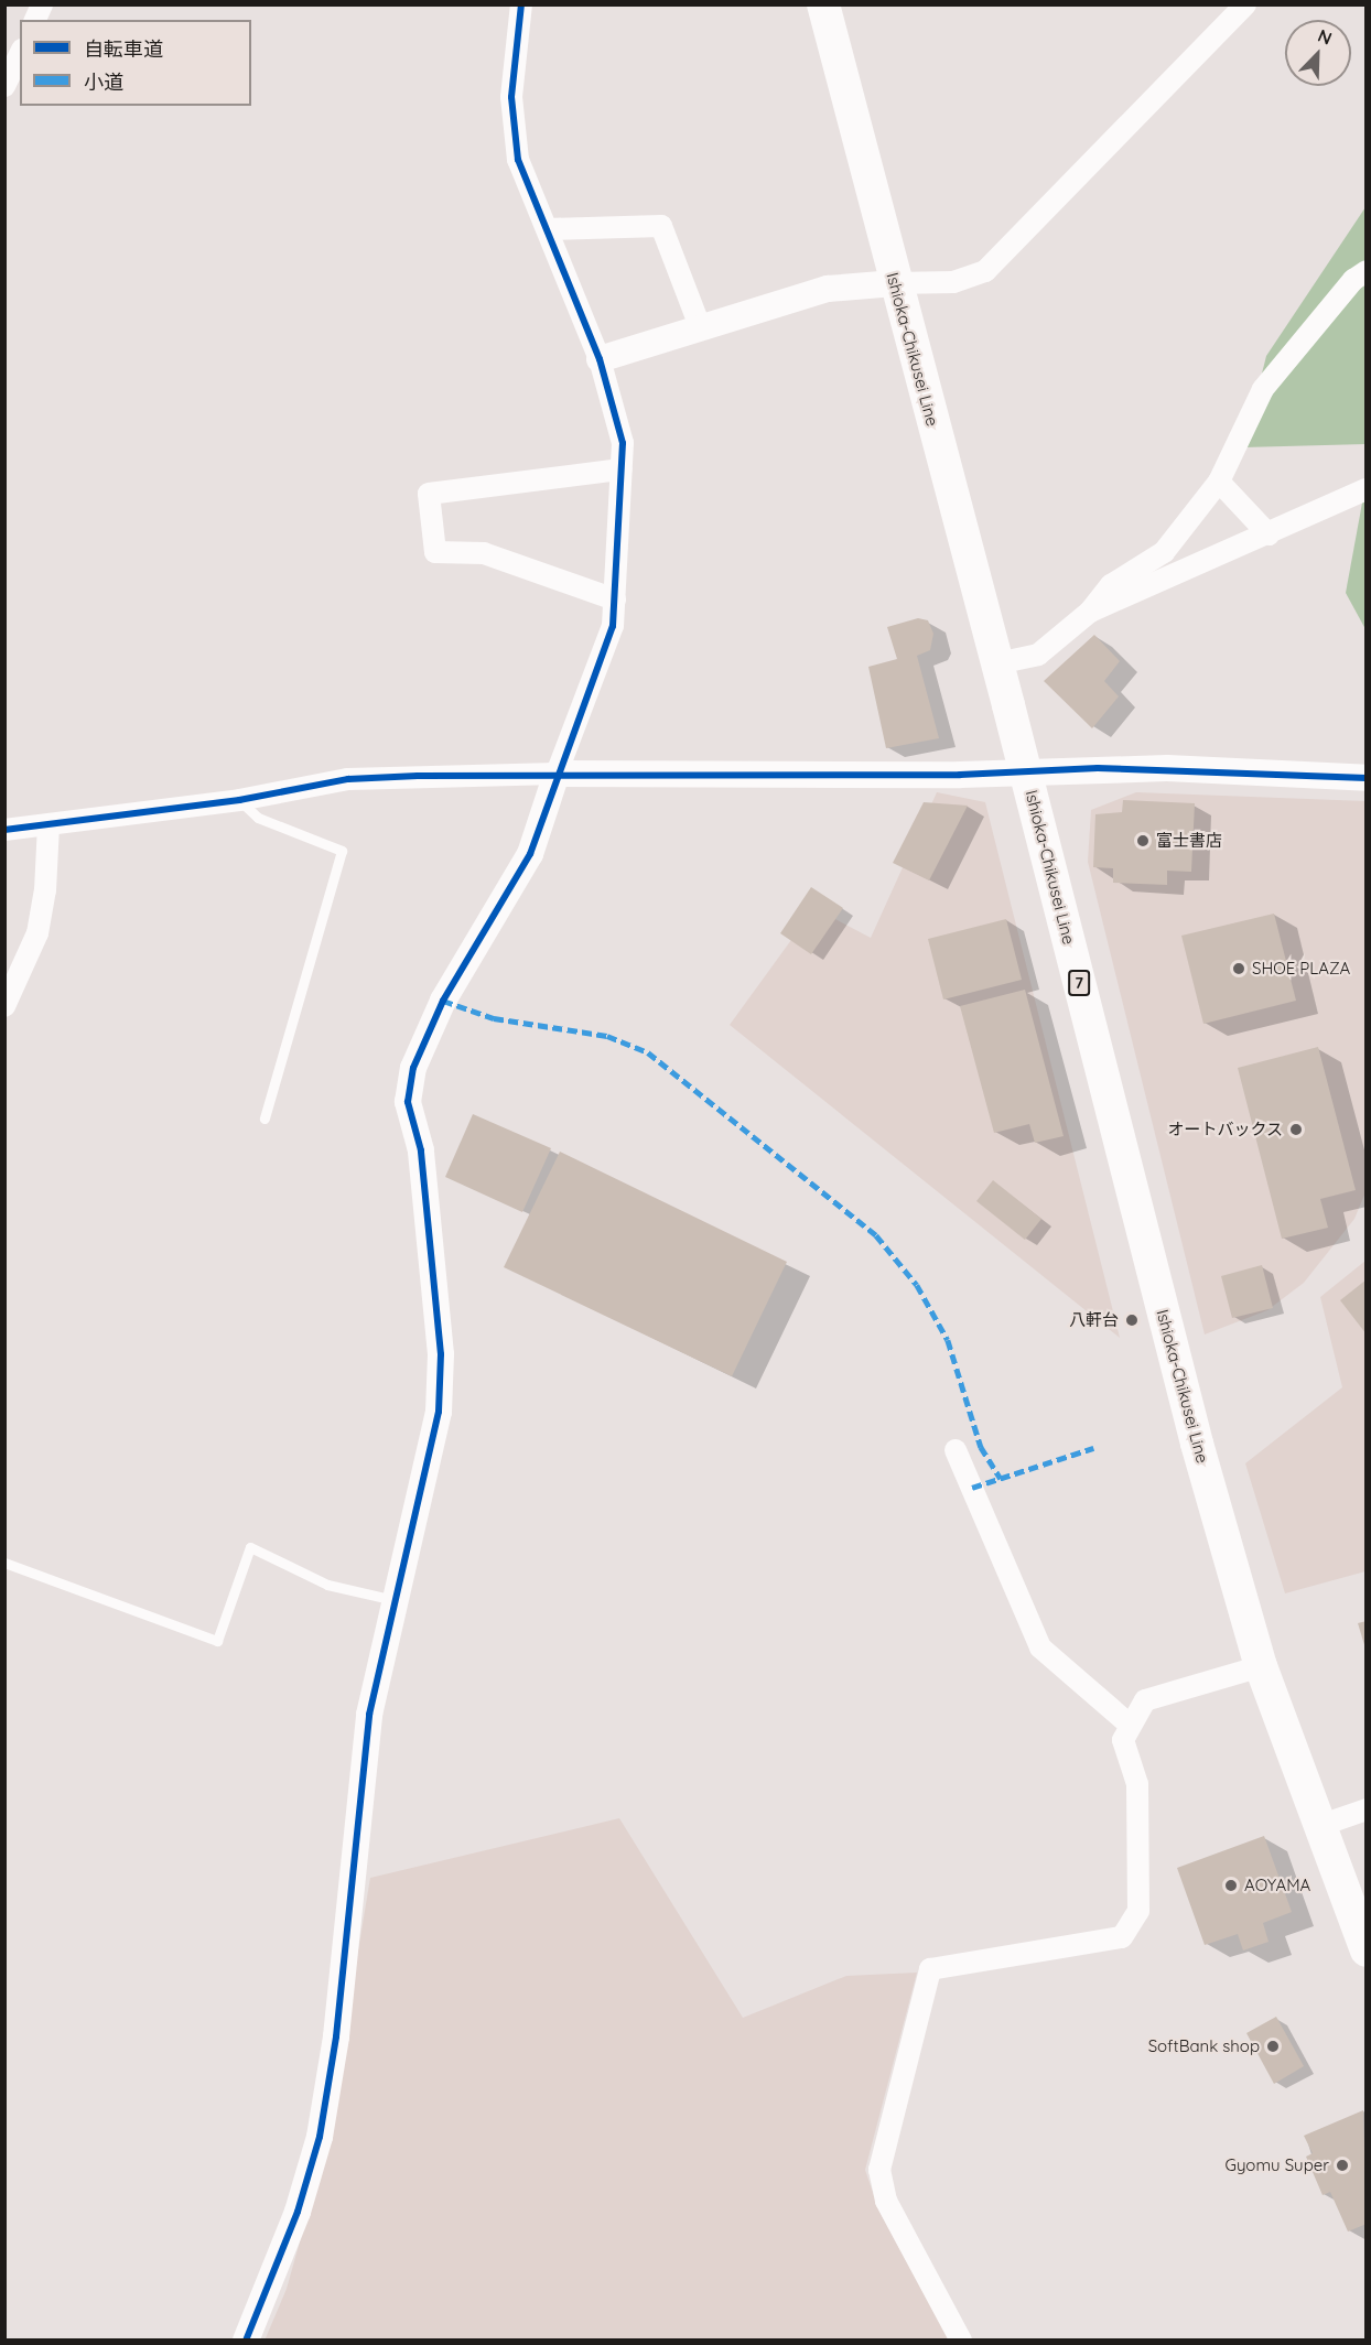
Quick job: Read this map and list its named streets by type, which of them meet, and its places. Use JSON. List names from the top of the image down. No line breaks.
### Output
{"streets":{"main road":["Ishioka-Chikusei Line","7"]},"places":["富士書店","SHOE PLAZA","オートバックス","八軒台","AOYAMA","SoftBank shop","Gyomu Super"],"legend":["自転車道","小道"],"north":"top right"}
